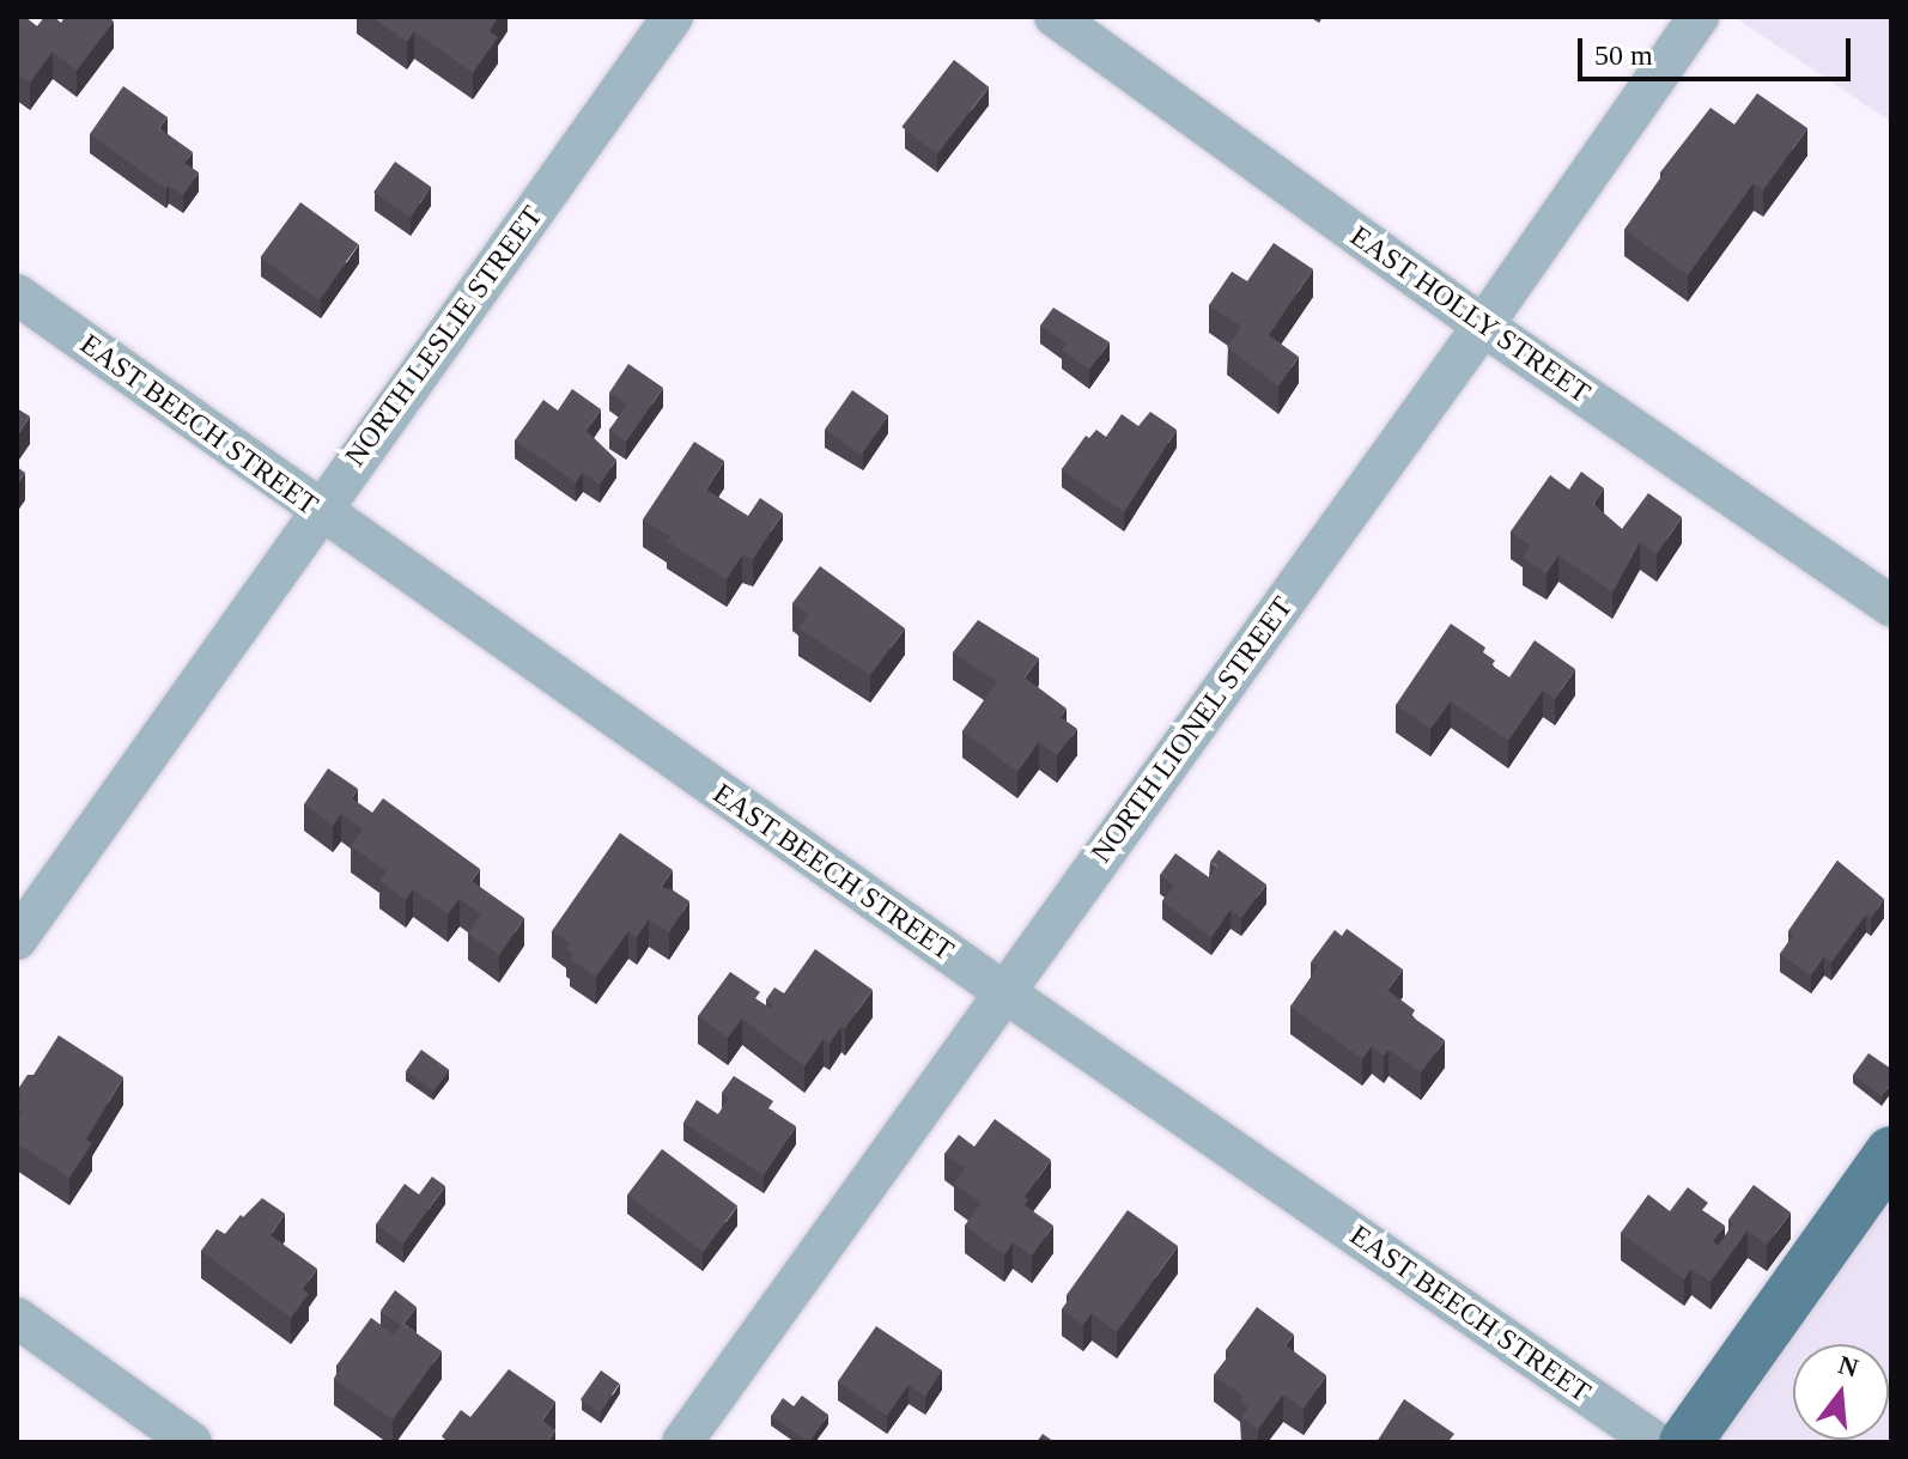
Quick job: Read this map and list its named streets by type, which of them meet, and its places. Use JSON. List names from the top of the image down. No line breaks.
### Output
{"streets":{"street":["EAST HOLLY STREET","NORTH LESLIE STREET","EAST BEECH STREET","NORTH LIONEL STREET"]},"crossings":[["EAST HOLLY STREET","NORTH LIONEL STREET"],["NORTH LESLIE STREET","EAST BEECH STREET"],["EAST BEECH STREET","NORTH LIONEL STREET"]],"scale_bar":"50 m","north":"top"}
